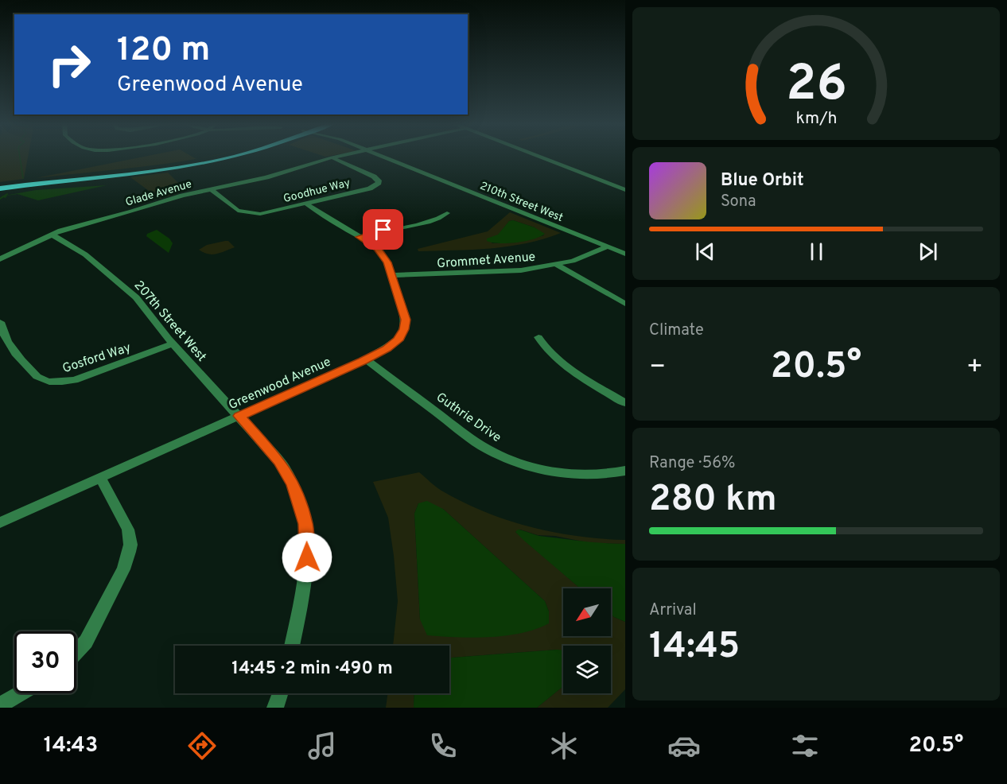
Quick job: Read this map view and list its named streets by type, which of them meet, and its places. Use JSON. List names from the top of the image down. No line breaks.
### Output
{"streets":{"street":["Goodhue Way","Glade Avenue","210th Street West","Grommet Avenue","207th Street West","Gosford Way","Greenwood Avenue","Guthrie Drive"]},"crossings":[["Goodhue Way","Glade Avenue"],["Goodhue Way","Greenwood Avenue"],["Glade Avenue","207th Street West"],["210th Street West","Grommet Avenue"],["Grommet Avenue","Greenwood Avenue"],["207th Street West","Gosford Way"],["207th Street West","Greenwood Avenue"],["Greenwood Avenue","Guthrie Drive"]],"north":"bottom left","page":{"turn":["120 m","Greenwood Avenue"],"song":["Blue Orbit","Sona"],"tile":["Climate",["Range · 56%","280 km"],["Arrival","14:45"]],"heat":["−","20.5°","+"],"limit":"30","trip":"14:45 · 2 min · 490 m","tabs":["14:43","20.5°"],"gauge":["26","km/h"]}}
